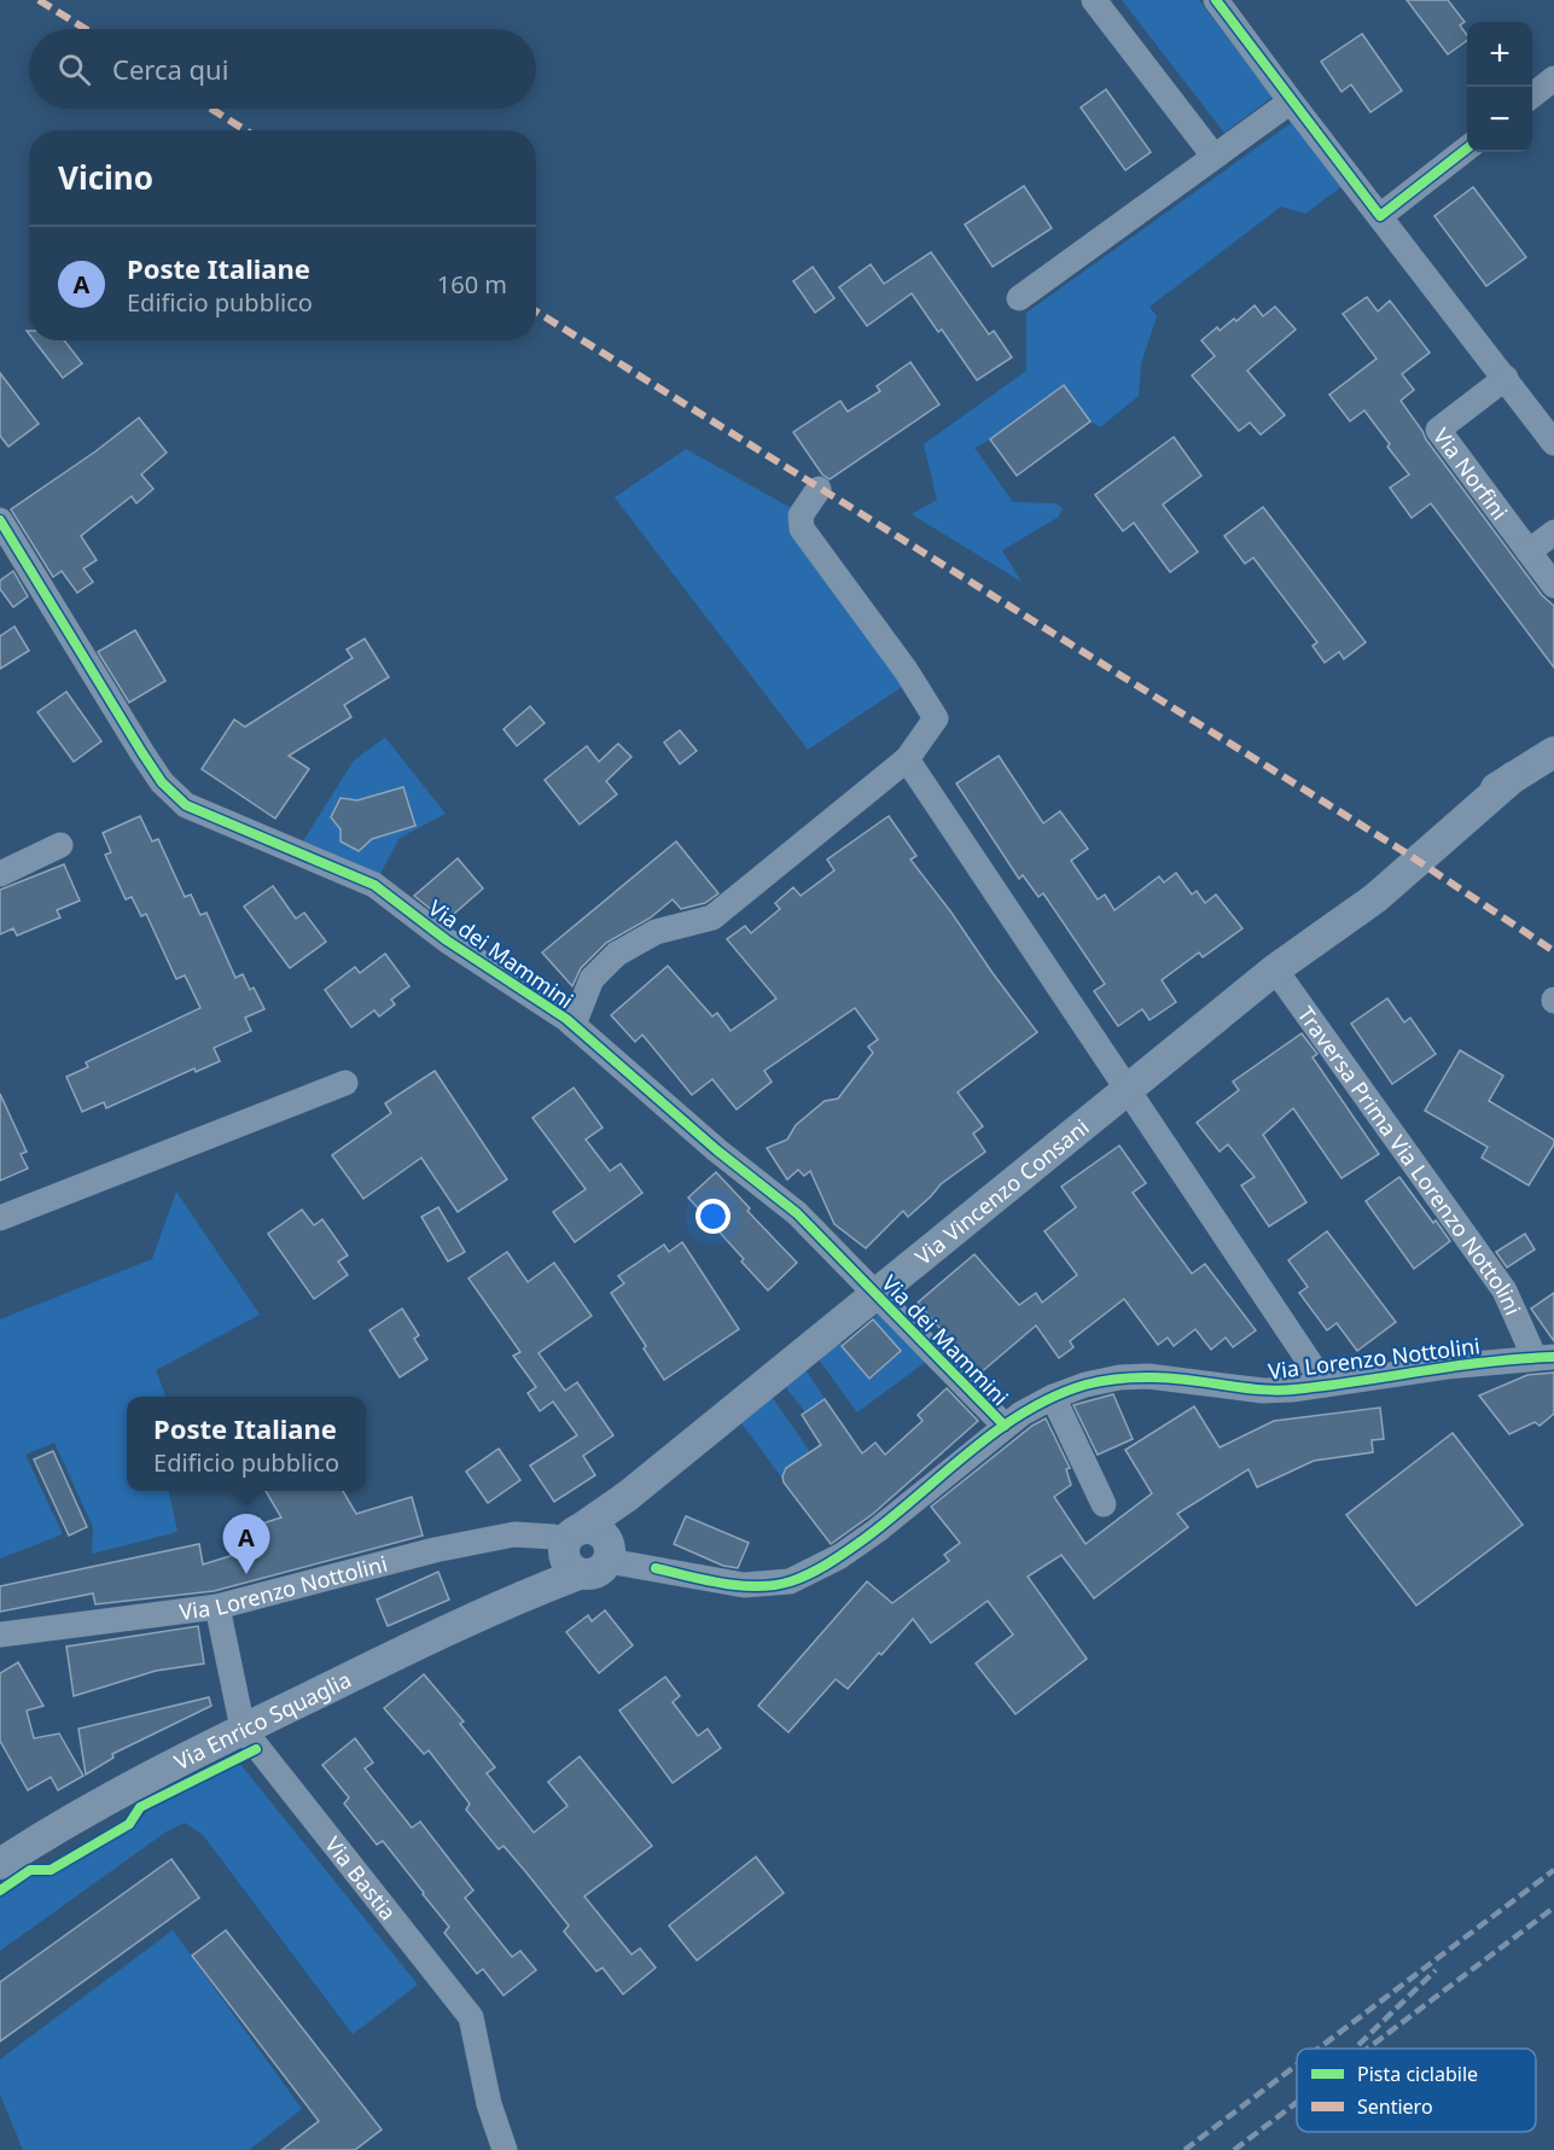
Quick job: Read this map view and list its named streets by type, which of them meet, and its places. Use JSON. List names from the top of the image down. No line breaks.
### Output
{"streets":{"street":["Via Norfini","Via dei Mammini","Traversa Prima Via Lorenzo Nottolini","Via Vincenzo Consani","Via Lorenzo Nottolini","Via Enrico Squaglia","Via Bastia"]},"crossings":[["Via dei Mammini","Via Vincenzo Consani"],["Via dei Mammini","Via Lorenzo Nottolini"],["Traversa Prima Via Lorenzo Nottolini","Via Vincenzo Consani"],["Traversa Prima Via Lorenzo Nottolini","Via Lorenzo Nottolini"],["Via Vincenzo Consani","Via Lorenzo Nottolini"],["Via Vincenzo Consani","Via Enrico Squaglia"],["Via Lorenzo Nottolini","Via Enrico Squaglia"],["Via Lorenzo Nottolini","Via Bastia"],["Via Enrico Squaglia","Via Bastia"]],"legend":["Pista ciclabile","Sentiero"],"page":{"map_buttons":["+","−"],"search":"Cerca qui","heading":"Vicino","list":[{"mark":"A","name":"Poste Italiane","note":"Edificio pubblico","value":"160 m"}],"popup":["Poste Italiane","Edificio pubblico"],"pins":"A"}}
